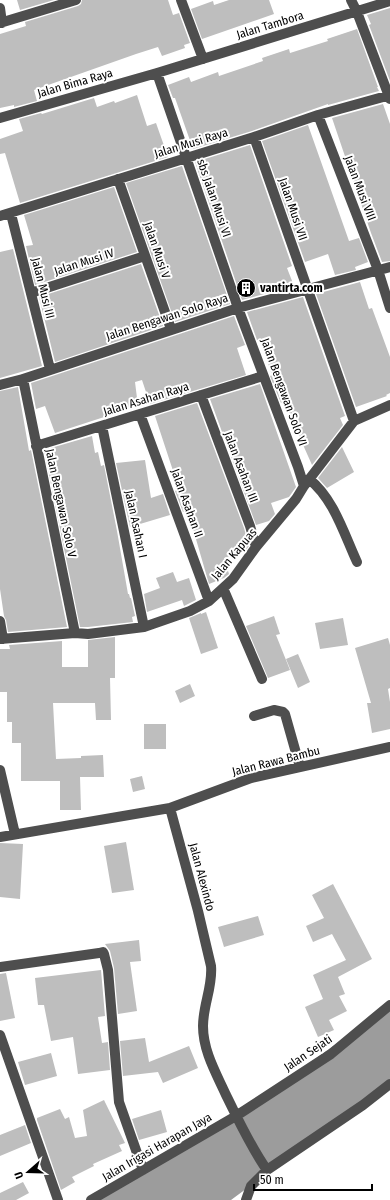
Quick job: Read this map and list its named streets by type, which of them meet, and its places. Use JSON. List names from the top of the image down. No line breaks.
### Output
{"streets":{"street":["Jalan Tambora","Jalan Bima Raya","Jalan Musi Raya","Jalan Musi VIII","sbs Jalan Musi VI","Jalan Musi VII","Jalan Musi V","Jalan Musi IV","Jalan Musi III","Jalan Bengawan Solo Raya","Jalan Bengawan Solo VI","Jalan Asahan Raya","Jalan Asahan III","Jalan Bengawan Solo V","Jalan Asahan II","Jalan Asahan I","Jalan Kapuas","Jalan Rawa Bambu","Jalan Alexindo","Jalan Sejati","Jalan Irigasi Harapan Jaya"]},"crossings":[["Jalan Tambora","Jalan Bima Raya"],["Jalan Tambora","sbs Jalan Musi VI"],["Jalan Bima Raya","sbs Jalan Musi VI"],["Jalan Musi Raya","Jalan Musi VIII"],["Jalan Musi Raya","sbs Jalan Musi VI"],["Jalan Musi Raya","Jalan Musi VII"],["Jalan Musi Raya","Jalan Musi V"],["Jalan Musi Raya","Jalan Musi III"],["Jalan Musi VIII","Jalan Bengawan Solo Raya"],["sbs Jalan Musi VI","Jalan Bengawan Solo Raya"],["sbs Jalan Musi VI","Jalan Bengawan Solo VI"],["Jalan Musi VII","Jalan Bengawan Solo Raya"],["Jalan Musi VII","Jalan Kapuas"],["Jalan Musi V","Jalan Musi IV"],["Jalan Musi V","Jalan Bengawan Solo Raya"],["Jalan Musi IV","Jalan Musi III"],["Jalan Musi III","Jalan Bengawan Solo Raya"],["Jalan Bengawan Solo Raya","Jalan Bengawan Solo VI"],["Jalan Bengawan Solo Raya","Jalan Bengawan Solo V"],["Jalan Bengawan Solo VI","Jalan Asahan Raya"],["Jalan Bengawan Solo VI","Jalan Kapuas"],["Jalan Asahan Raya","Jalan Asahan III"],["Jalan Asahan Raya","Jalan Bengawan Solo V"],["Jalan Asahan Raya","Jalan Asahan II"],["Jalan Asahan Raya","Jalan Asahan I"],["Jalan Asahan III","Jalan Kapuas"],["Jalan Bengawan Solo V","Jalan Kapuas"],["Jalan Asahan II","Jalan Kapuas"],["Jalan Asahan I","Jalan Kapuas"],["Jalan Rawa Bambu","Jalan Alexindo"],["Jalan Alexindo","Jalan Sejati"],["Jalan Alexindo","Jalan Irigasi Harapan Jaya"],["Jalan Sejati","Jalan Irigasi Harapan Jaya"]],"places":{"building":["vantirta.com"]},"scale_bar":"50 m","north":"left"}
